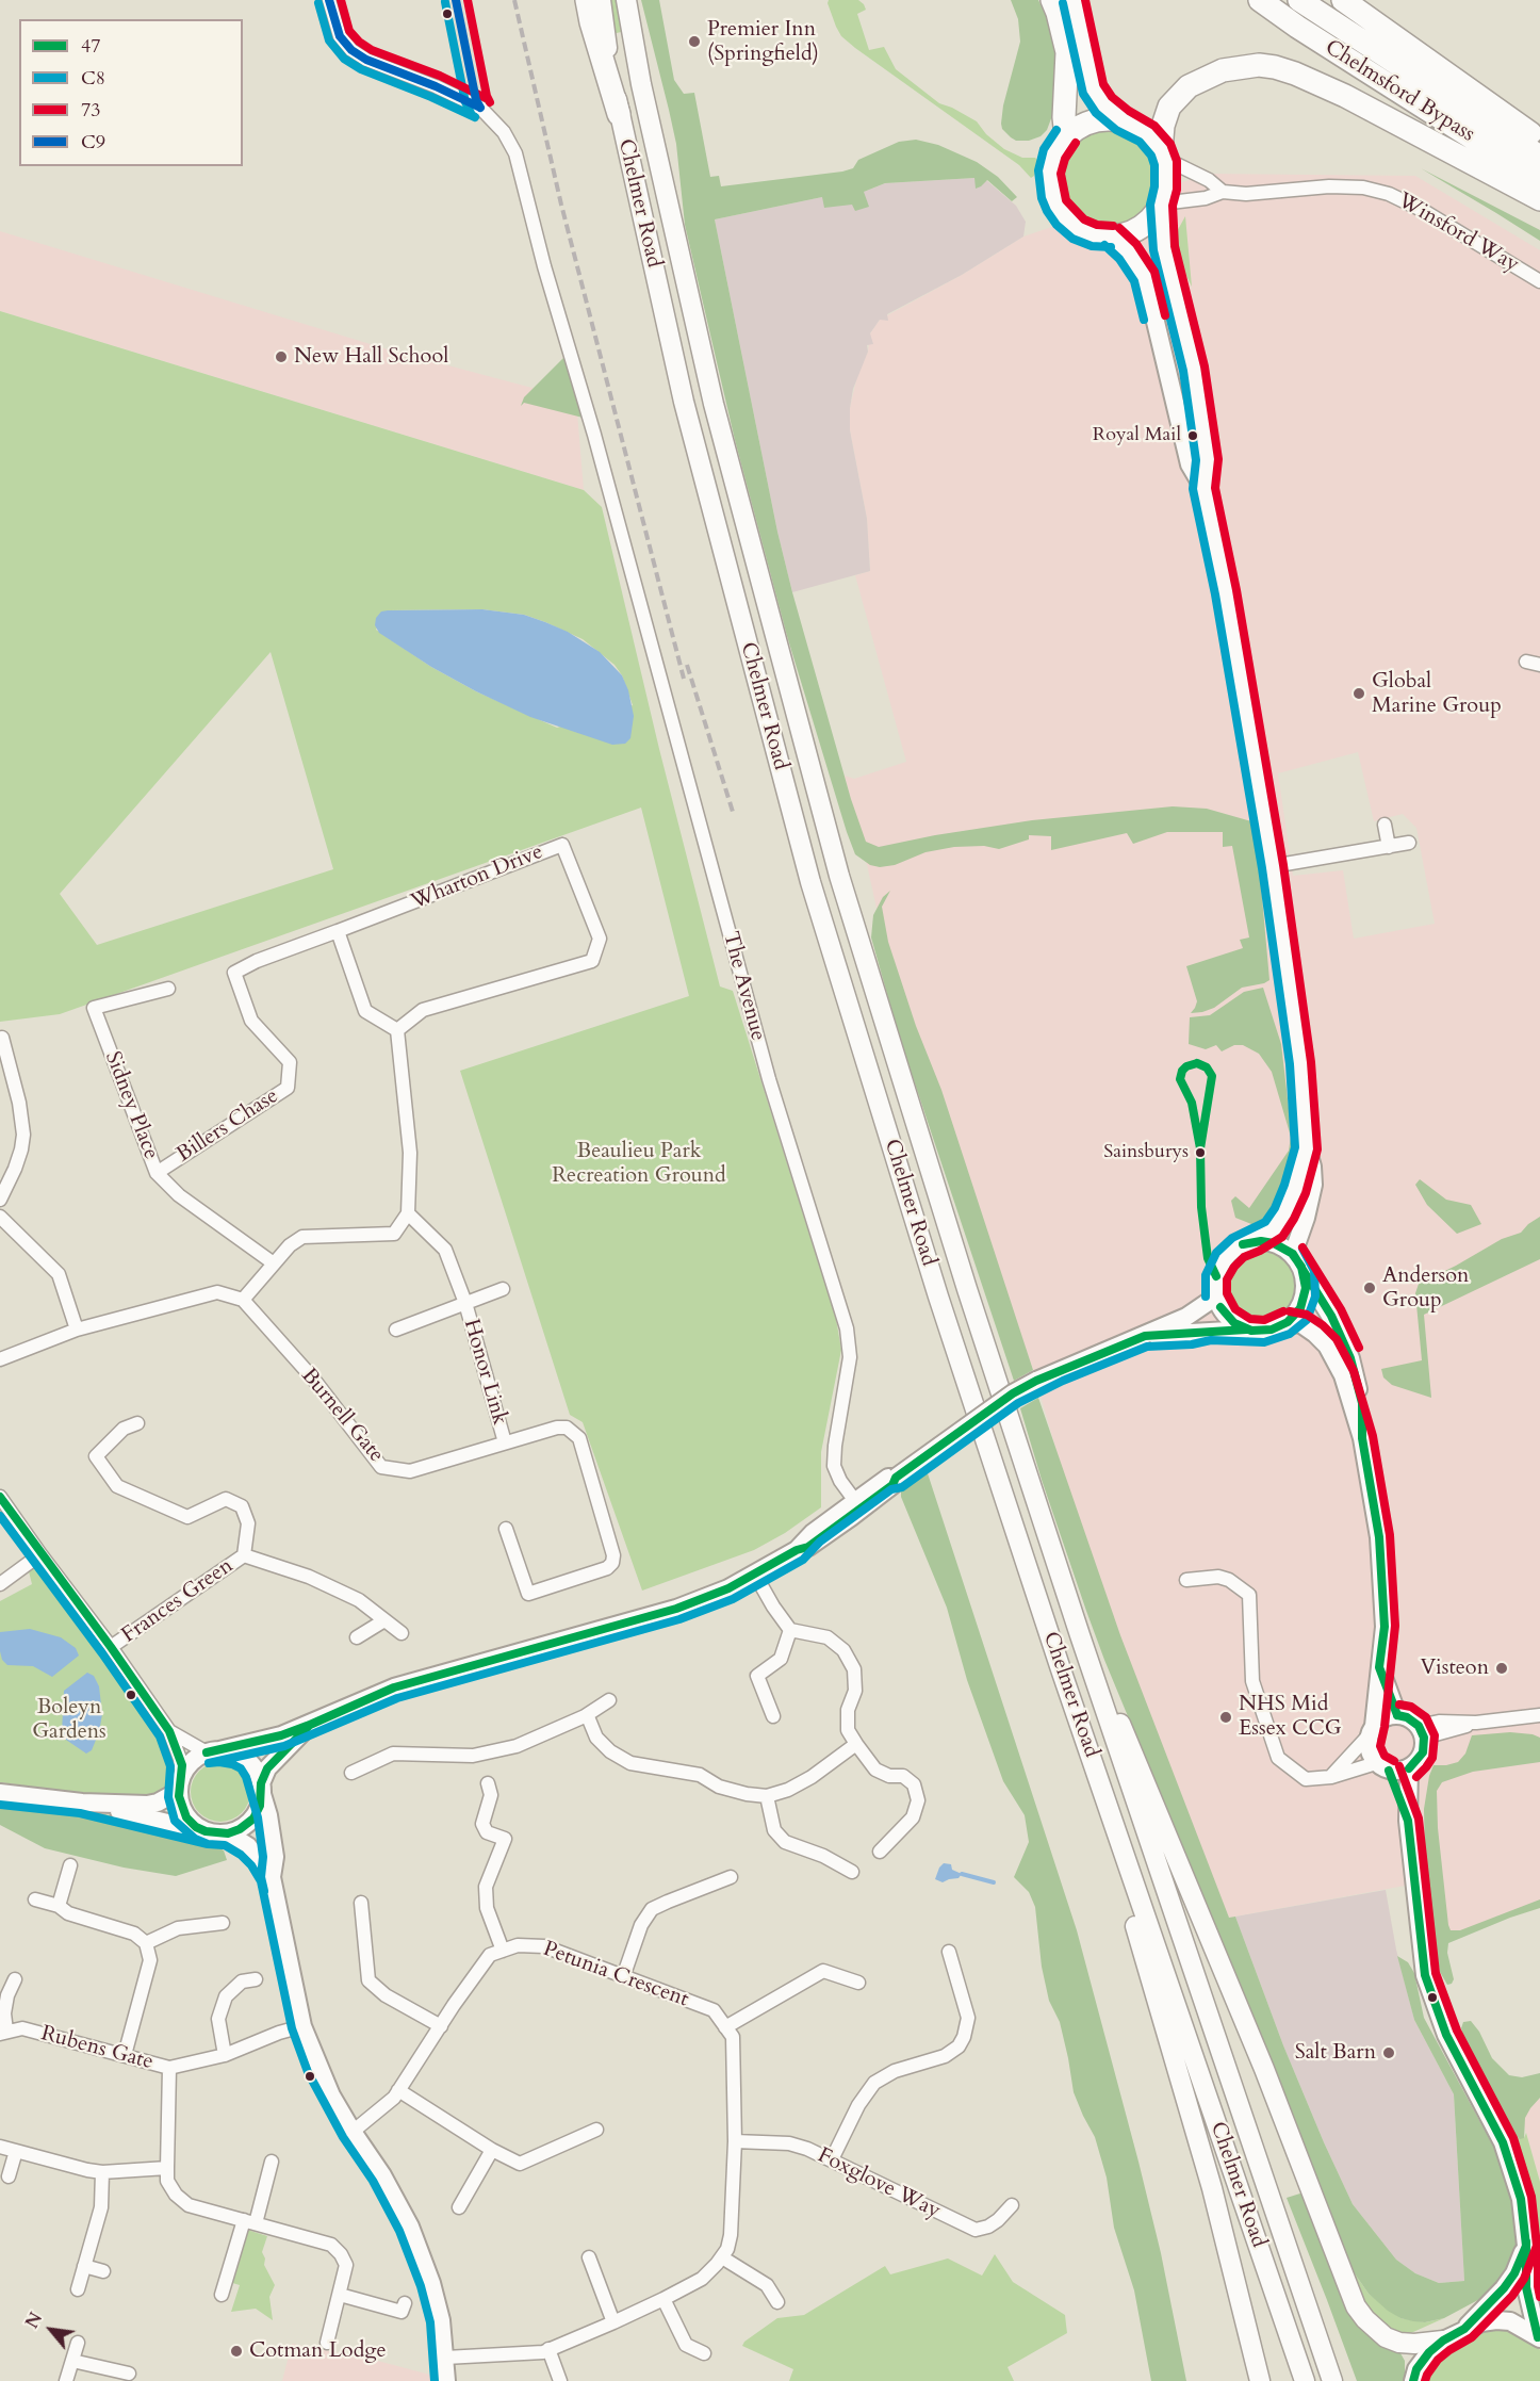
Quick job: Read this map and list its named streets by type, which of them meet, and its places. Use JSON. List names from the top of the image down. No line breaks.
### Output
{"streets":{"highway":["Chelmsford Bypass"],"main road":["Chelmer Road"],"street":["Winsford Way","Wharton Drive","The Avenue","Sidney Place","Billers Chase","Honor Link","Burnell Gate","Frances Green","Petunia Crescent","Rubens Gate","Foxglove Way"]},"crossings":[["Wharton Drive","Billers Chase"],["Sidney Place","Billers Chase"],["Honor Link","Burnell Gate"]],"parks":["Beaulieu Park Recreation Ground","Boleyn Gardens"],"places":["Premier Inn (Springfield)","New Hall School","Royal Mail","Global Marine Group","Sainsburys","Anderson Group","Visteon","NHS Mid Essex CCG","Salt Barn","Cotman Lodge"],"lines":["transit line 73","transit line C9","transit line C8","transit line 47"],"legend":["47","C8","73","C9"],"north":"top left"}
